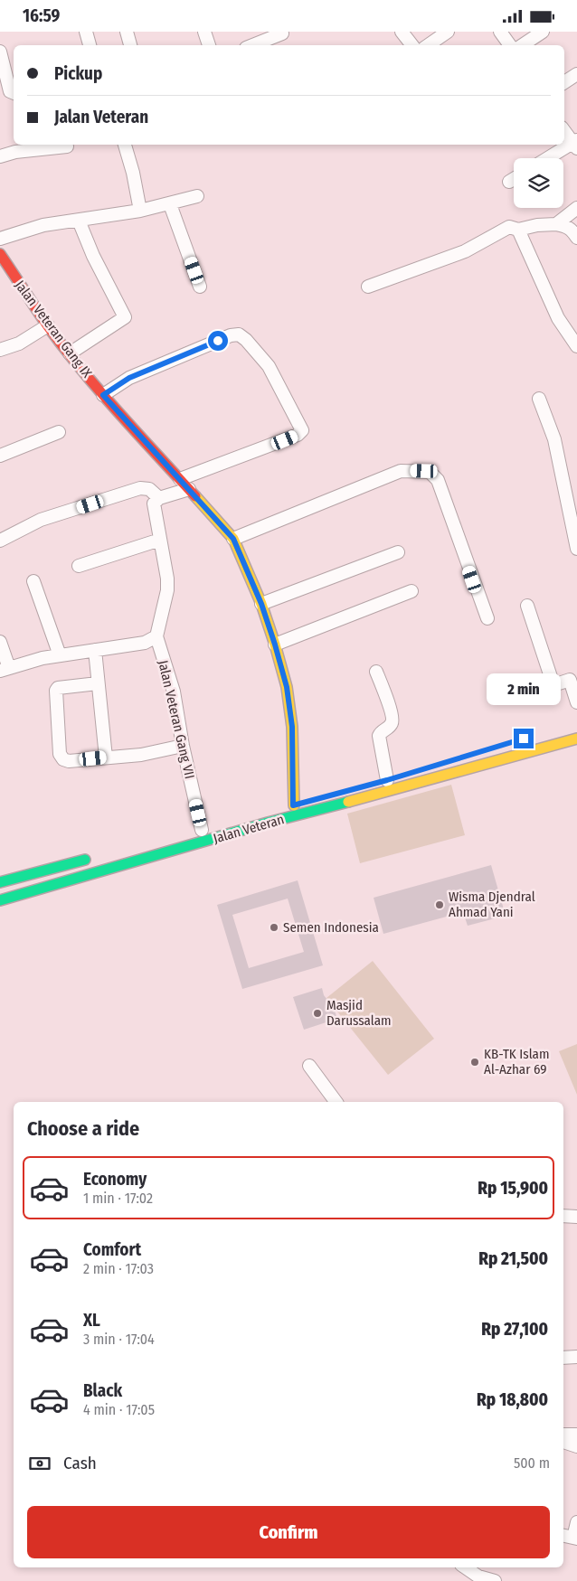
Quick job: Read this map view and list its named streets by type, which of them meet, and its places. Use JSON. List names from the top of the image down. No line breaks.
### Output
{"streets":{"main road":["Jalan Veteran Gang IX","Jalan Veteran"],"street":["Jalan Veteran Gang VII"]},"crossings":[["Jalan Veteran Gang IX","Jalan Veteran"]],"places":["Wisma Djendral Ahmad Yani","Semen Indonesia","Masjid Darussalam","KB-TK Islam Al-Azhar 69"],"page":{"status":"16:59","banner":["Pickup","Jalan Veteran"],"bubble":"2 min","heading":"Choose a ride","list":[{"name":"Economy","note":"1 min · 17:02","value":"Rp 15,900"},{"name":"Comfort","note":"2 min · 17:03","value":"Rp 21,500"},{"name":"XL","note":"3 min · 17:04","value":"Rp 27,100"},{"name":"Black","note":"4 min · 17:05","value":"Rp 18,800"}],"pay":["Cash","500 m"],"buttons":"Confirm"}}
